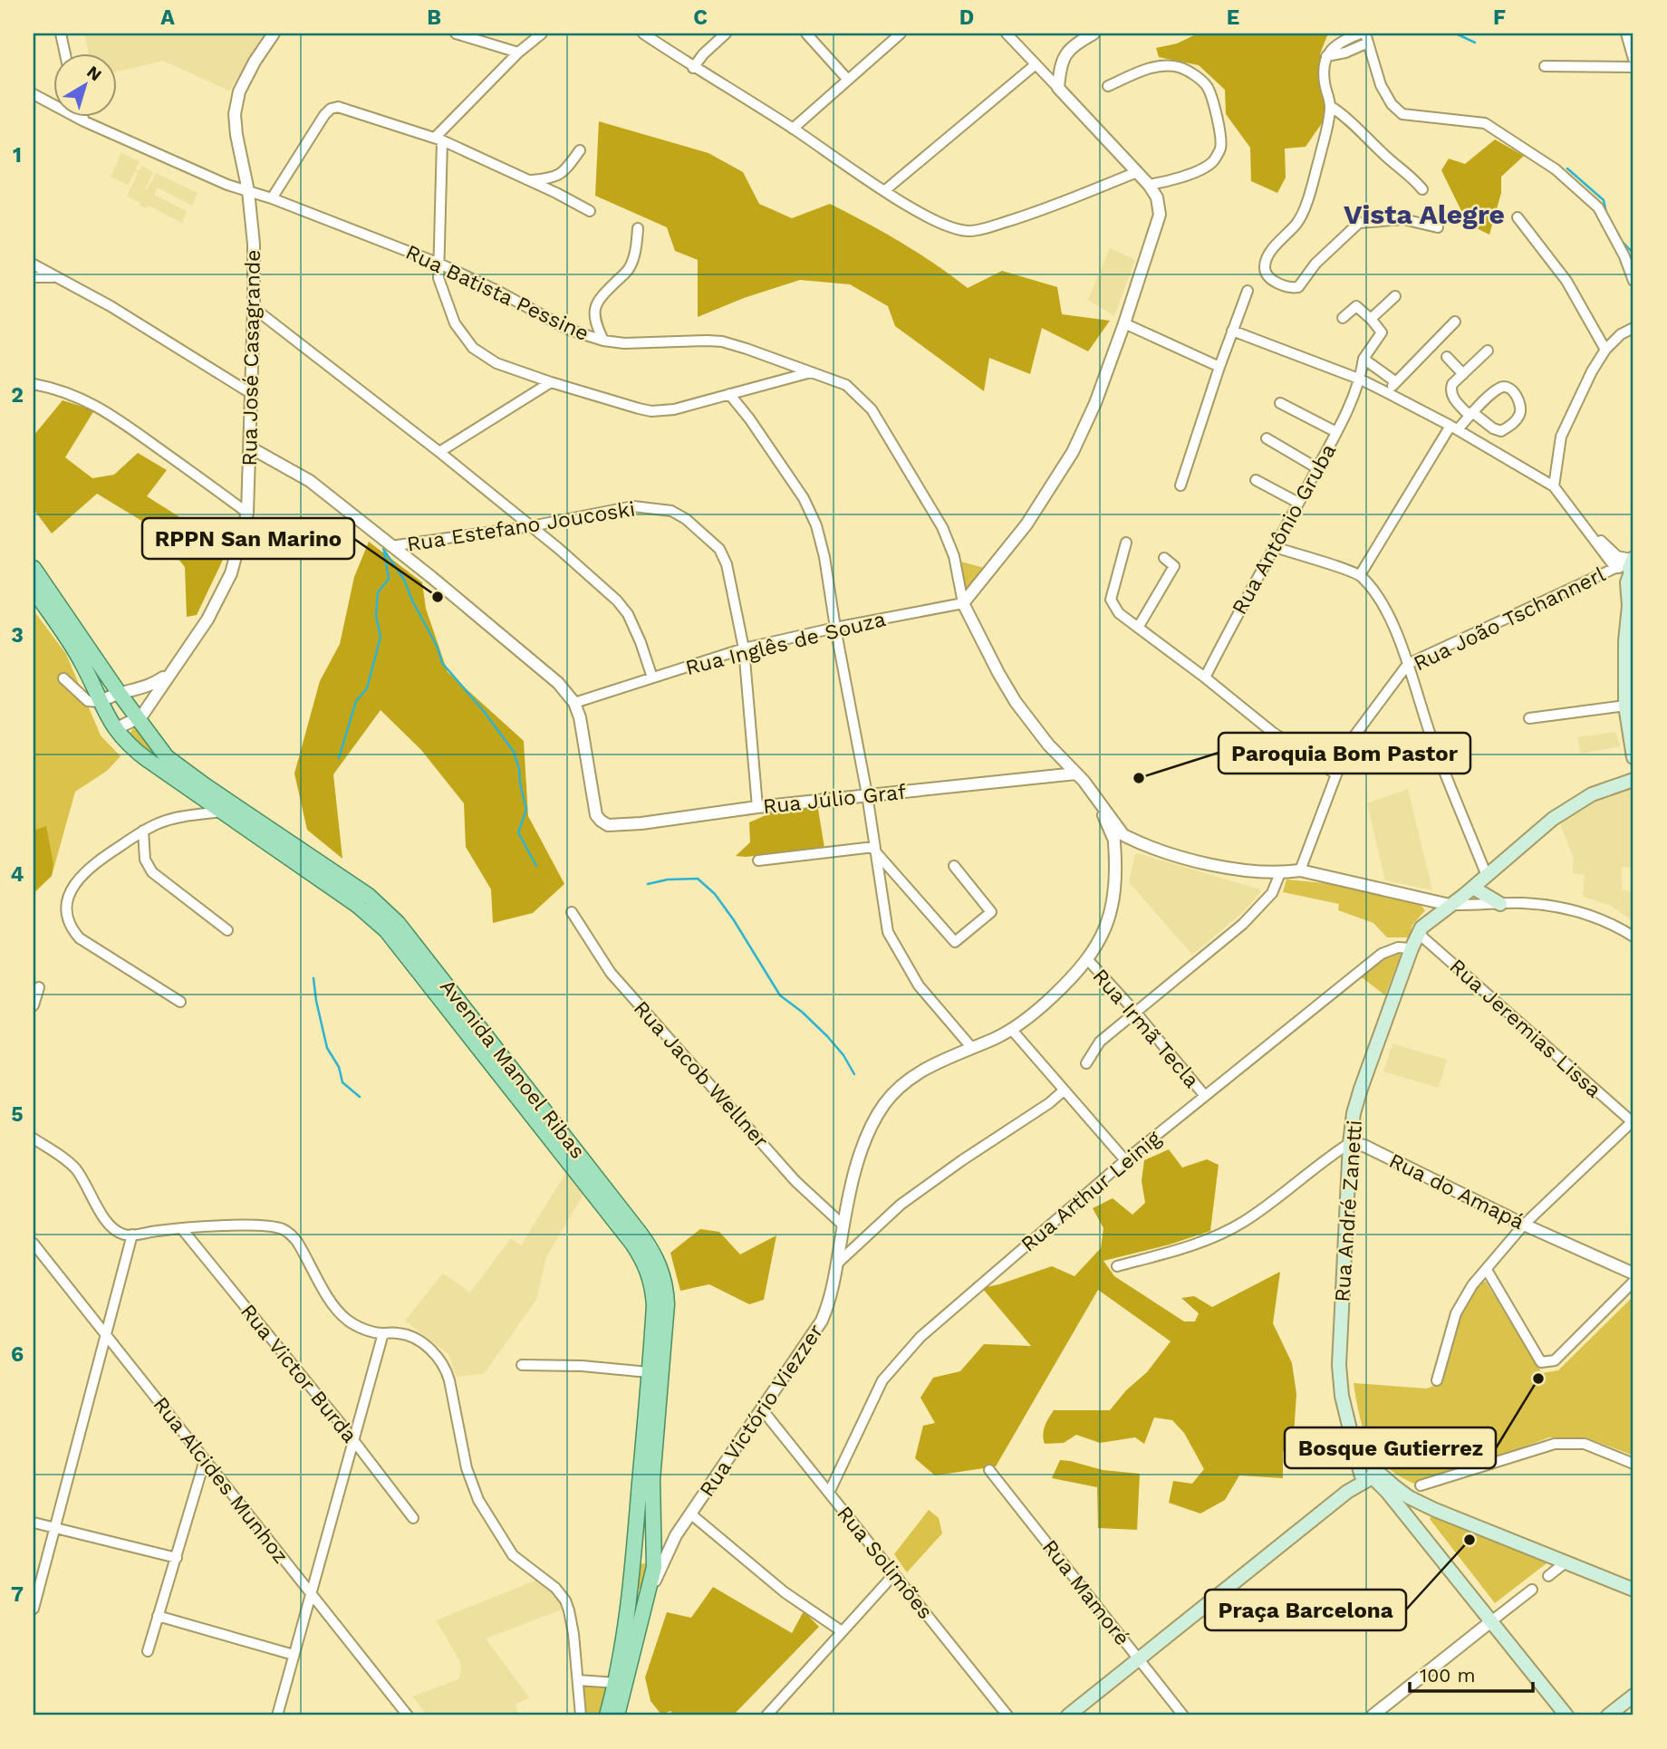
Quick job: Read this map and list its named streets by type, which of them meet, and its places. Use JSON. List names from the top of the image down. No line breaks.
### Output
{"streets":{"main road":["Avenida Manoel Ribas","Rua André Zanetti"],"street":["Rua Batista Pessine","Rua José Casagrande","Rua Estefano Joucoski","Rua Antônio Gruba","Rua João Tschannerl","Rua Inglês de Souza","Rua Júlio Graf","Rua Irmã Tecla","Rua Jeremias Lissa","Rua Jacob Wellner","Rua Arthur Leinig","Rua do Amapá","Rua Victor Burda","Rua Victório Viezzer","Rua Alcides Munhoz","Rua Solimões","Rua Mamoré"]},"crossings":[["Rua Batista Pessine","Rua José Casagrande"],["Rua Batista Pessine","Rua Inglês de Souza"],["Rua José Casagrande","Avenida Manoel Ribas"],["Rua Estefano Joucoski","Rua Inglês de Souza"],["Rua Estefano Joucoski","Rua Júlio Graf"],["Rua Inglês de Souza","Rua Júlio Graf"],["Rua Irmã Tecla","Rua Arthur Leinig"],["Rua Irmã Tecla","Rua Victório Viezzer"],["Rua Jeremias Lissa","Rua André Zanetti"],["Avenida Manoel Ribas","Rua Victório Viezzer"],["Rua Jacob Wellner","Rua Victório Viezzer"],["Rua Arthur Leinig","Rua André Zanetti"],["Rua Arthur Leinig","Rua Solimões"],["Rua do Amapá","Rua André Zanetti"],["Rua Victório Viezzer","Rua Solimões"]],"districts":["Vista Alegre"],"places":["RPPN San Marino","Paroquia Bom Pastor","Bosque Gutierrez","Praça Barcelona"],"scale_bar":"100 m","north":"top right","grid":{"columns":["A","B","C","D","E","F"],"rows":["1","2","3","4","5","6","7"]}}
